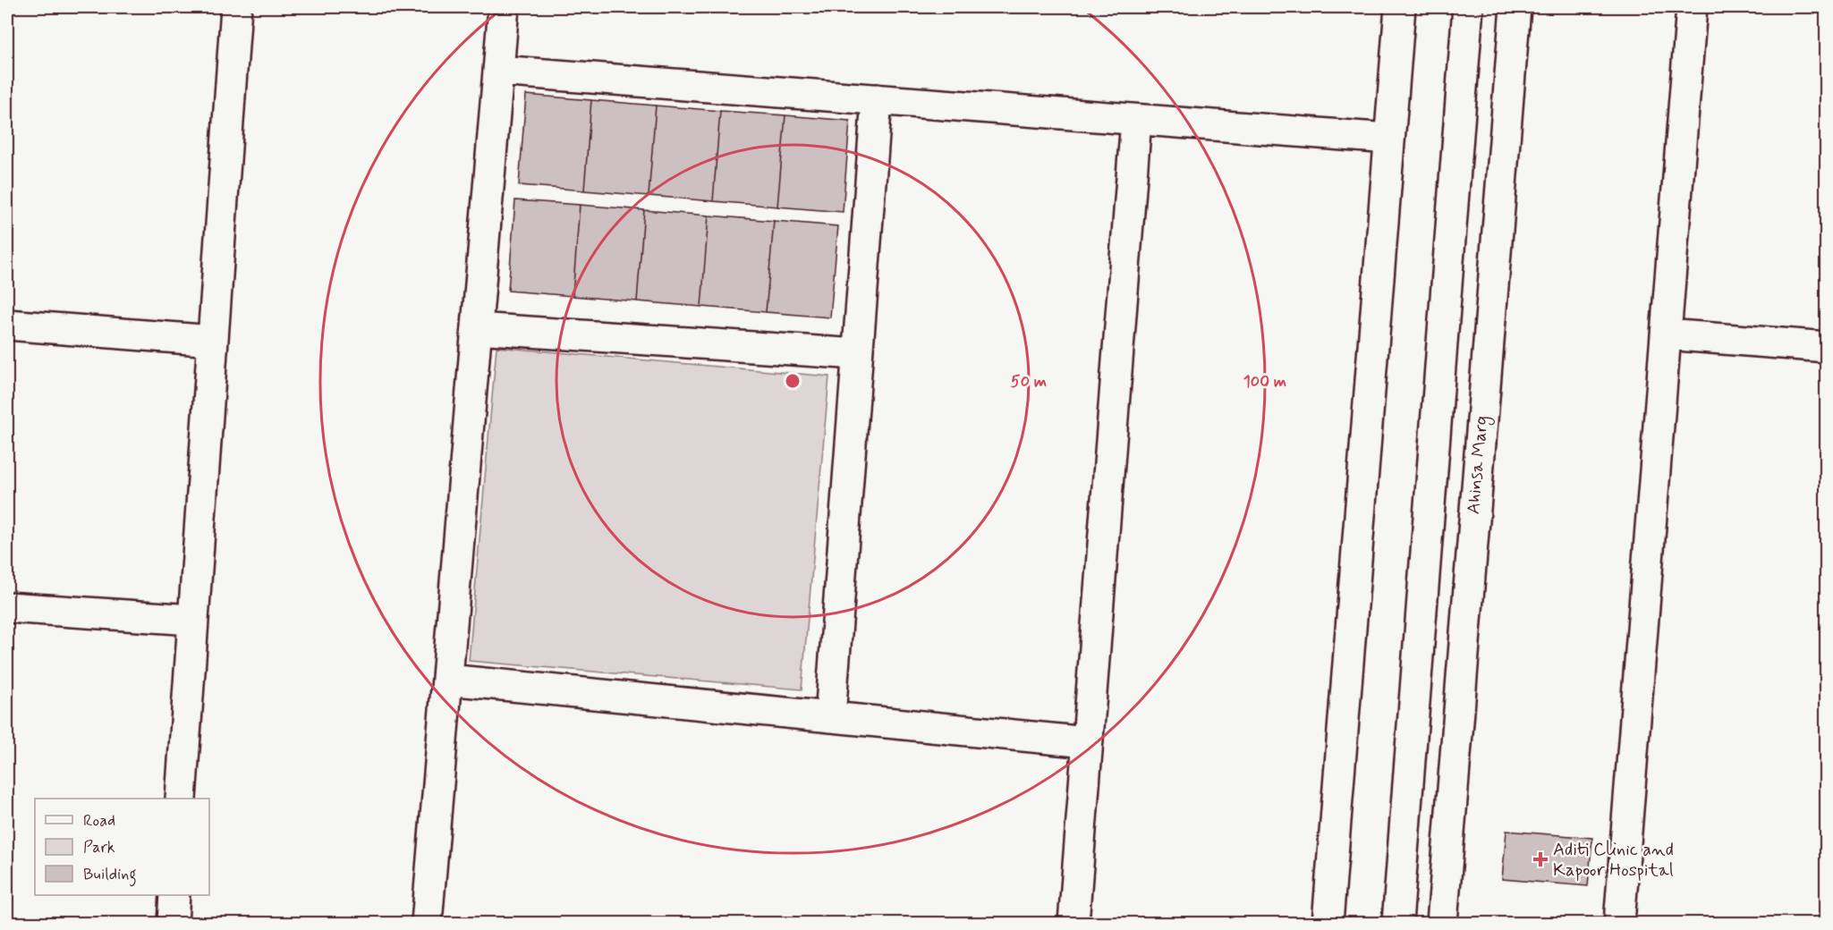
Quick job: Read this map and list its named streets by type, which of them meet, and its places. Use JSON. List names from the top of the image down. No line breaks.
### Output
{"streets":{"street":["Ahinsa Marg"]},"places":{"health":["Aditi Clinic and Kapoor Hospital"]},"legend":["Road","Park","Building"],"rings":["50 m","100 m"]}
